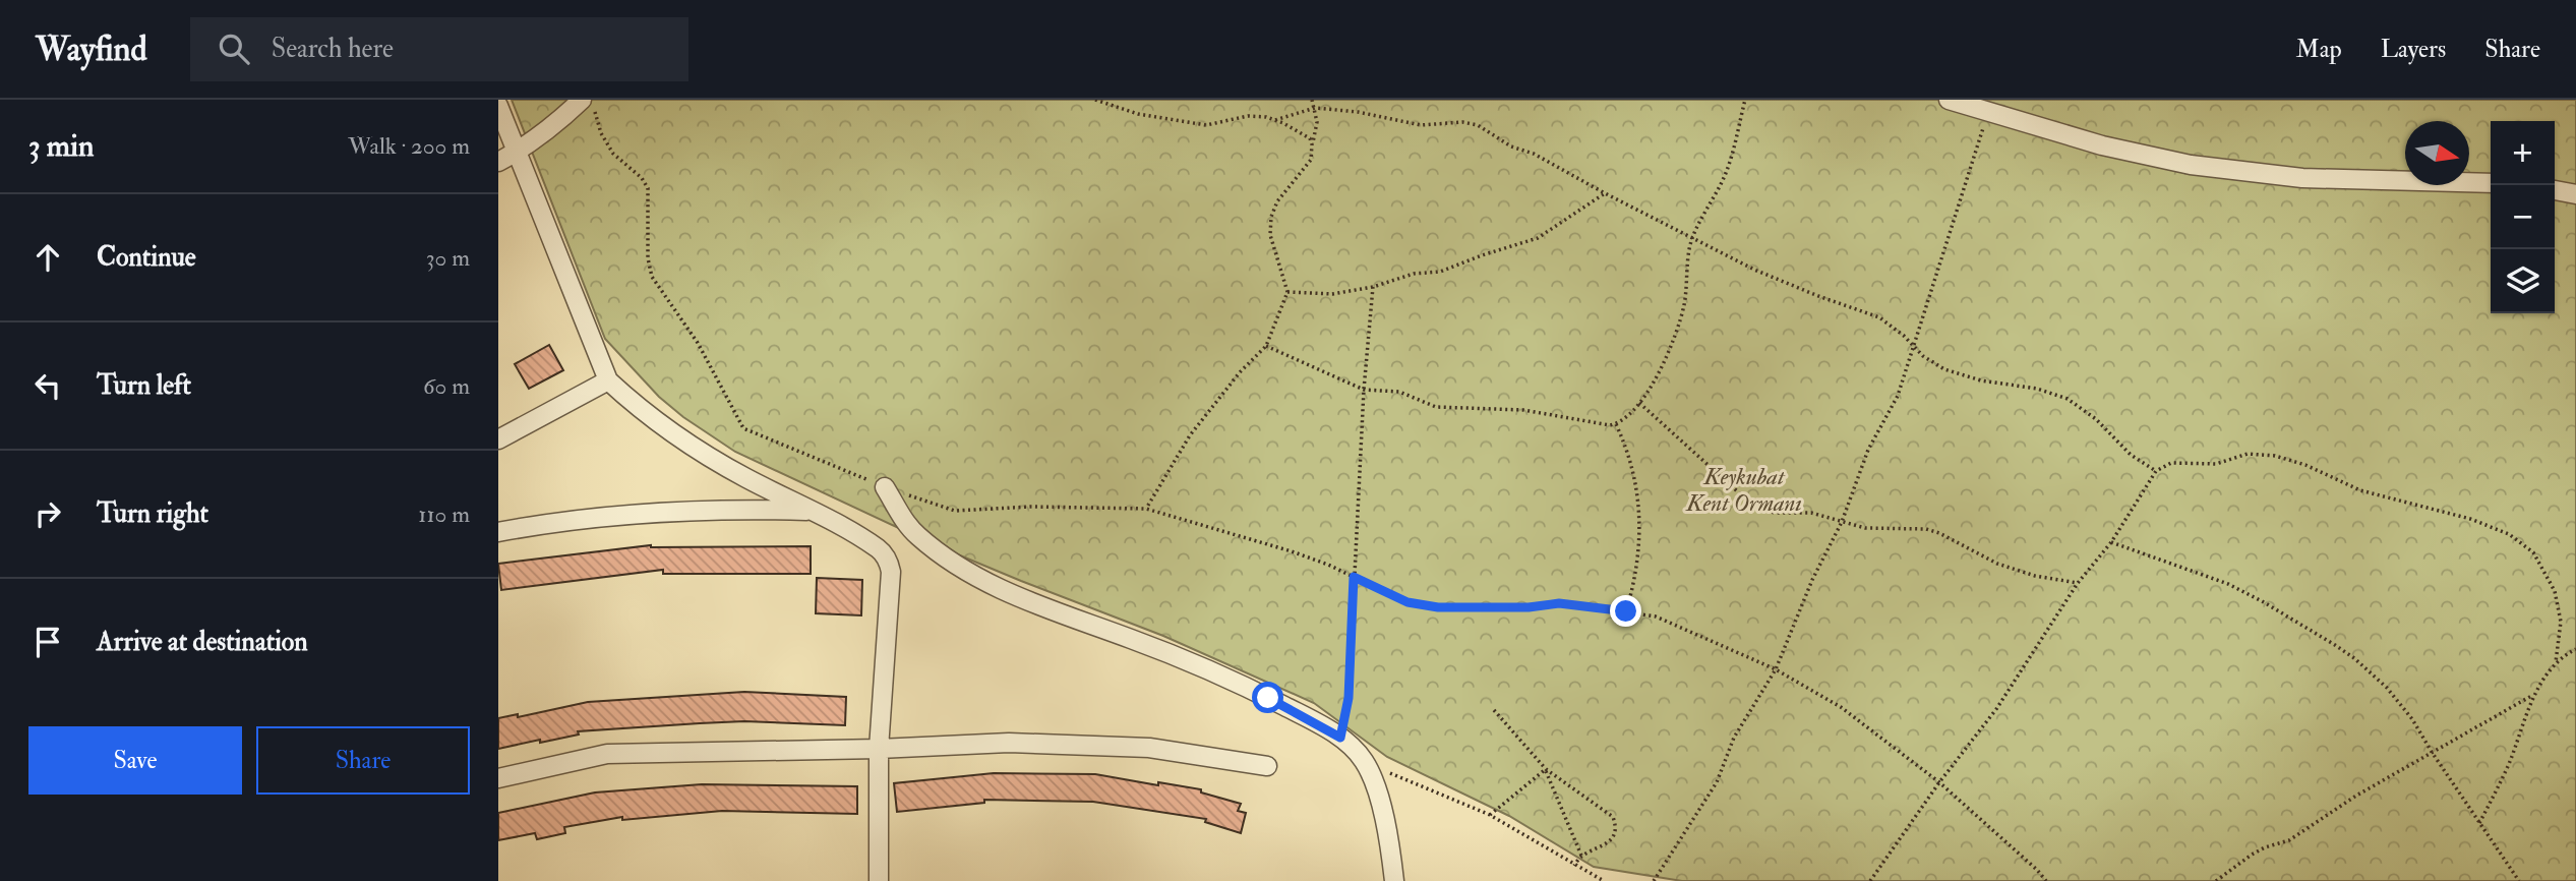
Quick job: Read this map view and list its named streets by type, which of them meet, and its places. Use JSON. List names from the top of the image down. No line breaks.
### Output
{"parks":["Keykubat Kent Ormanı"],"north":"right","page":{"header":"Wayfind","search":"Search here","nav":["Map","Layers","Share"],"heading":["3 min","Walk · 200 m"],"map_buttons":["+","−"],"list":[["Continue","30 m"],["Turn left","60 m"],["Turn right","110 m"],"Arrive at destination"],"buttons":["Save","Share"]}}
